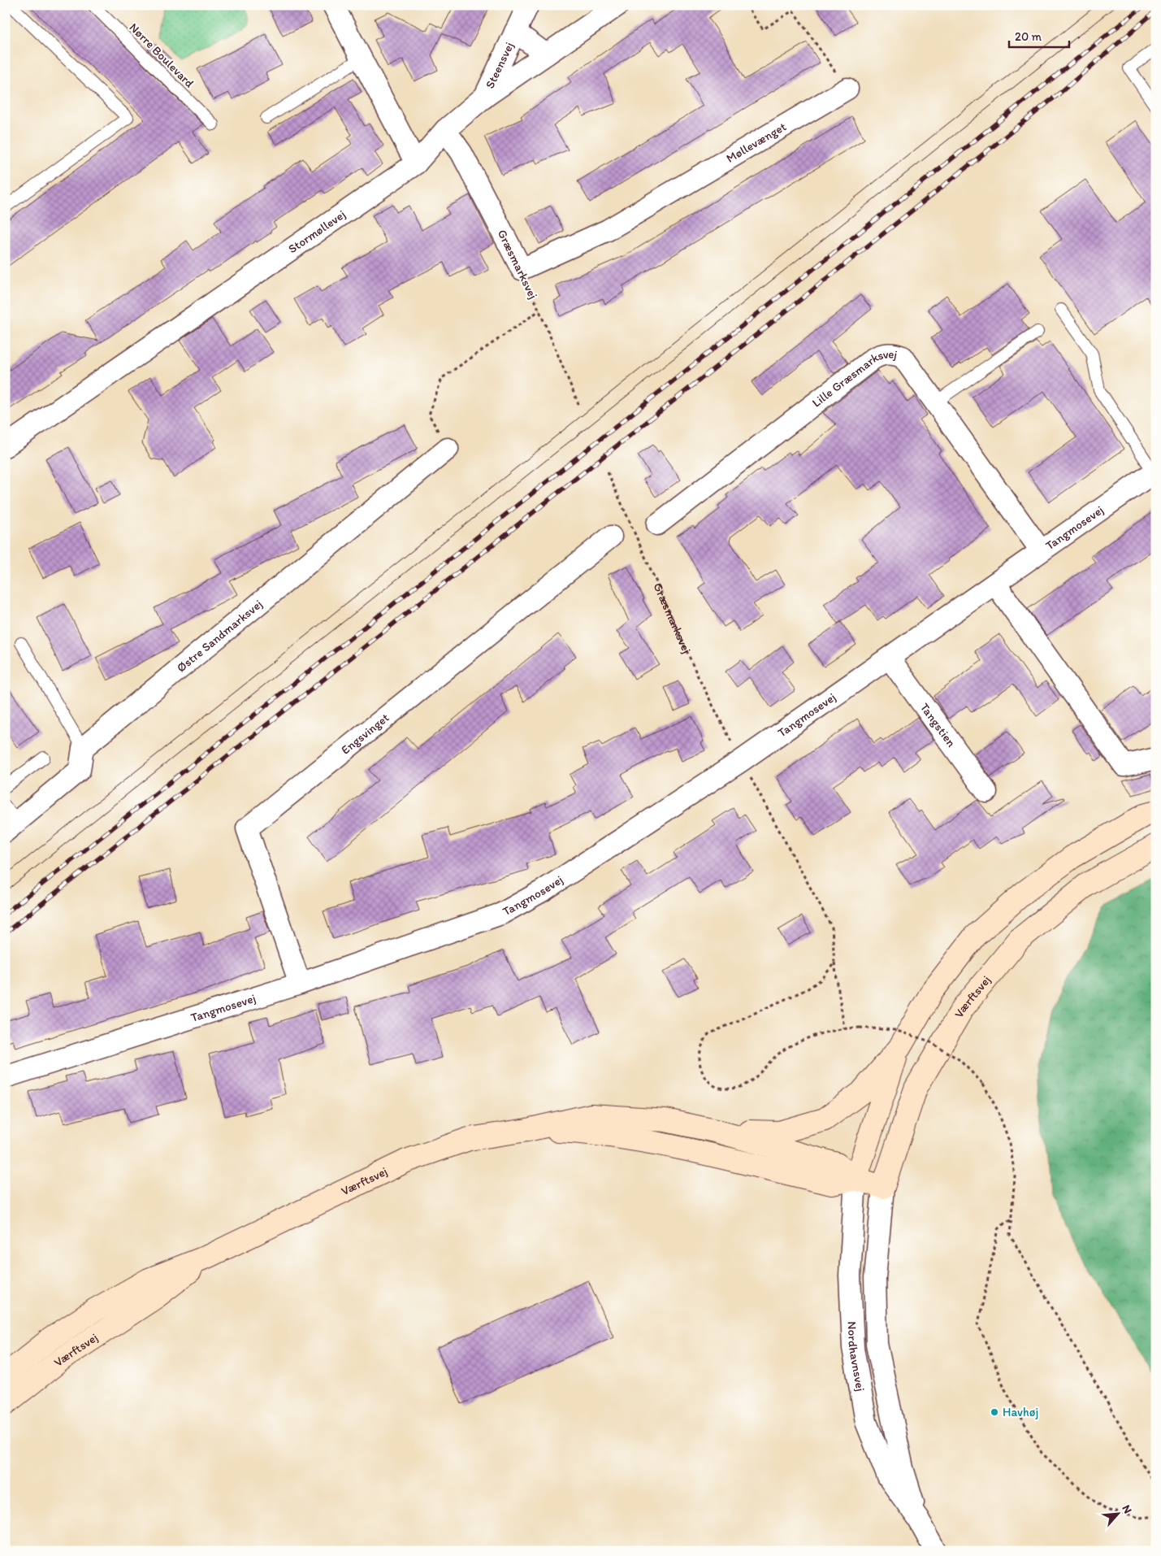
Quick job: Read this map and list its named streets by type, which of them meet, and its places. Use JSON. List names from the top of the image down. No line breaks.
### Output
{"streets":{"street":["Steensvej","Møllevænget","Stormøllevej","Græsmarksvej","Lille Græsmarksvej","Tangmosevej","Østre Sandmarksvej","Tangstien","Engsvinget","Værftsvej","Nordhavnsvej"],"lane":["Nørre Boulevard"]},"crossings":[["Steensvej","Stormøllevej"],["Møllevænget","Græsmarksvej"],["Stormøllevej","Græsmarksvej"],["Græsmarksvej","Tangmosevej"],["Lille Græsmarksvej","Tangmosevej"],["Tangmosevej","Tangstien"],["Tangmosevej","Engsvinget"],["Værftsvej","Nordhavnsvej"]],"places":["Havhøj"],"scale_bar":"20 m","north":"top right"}
